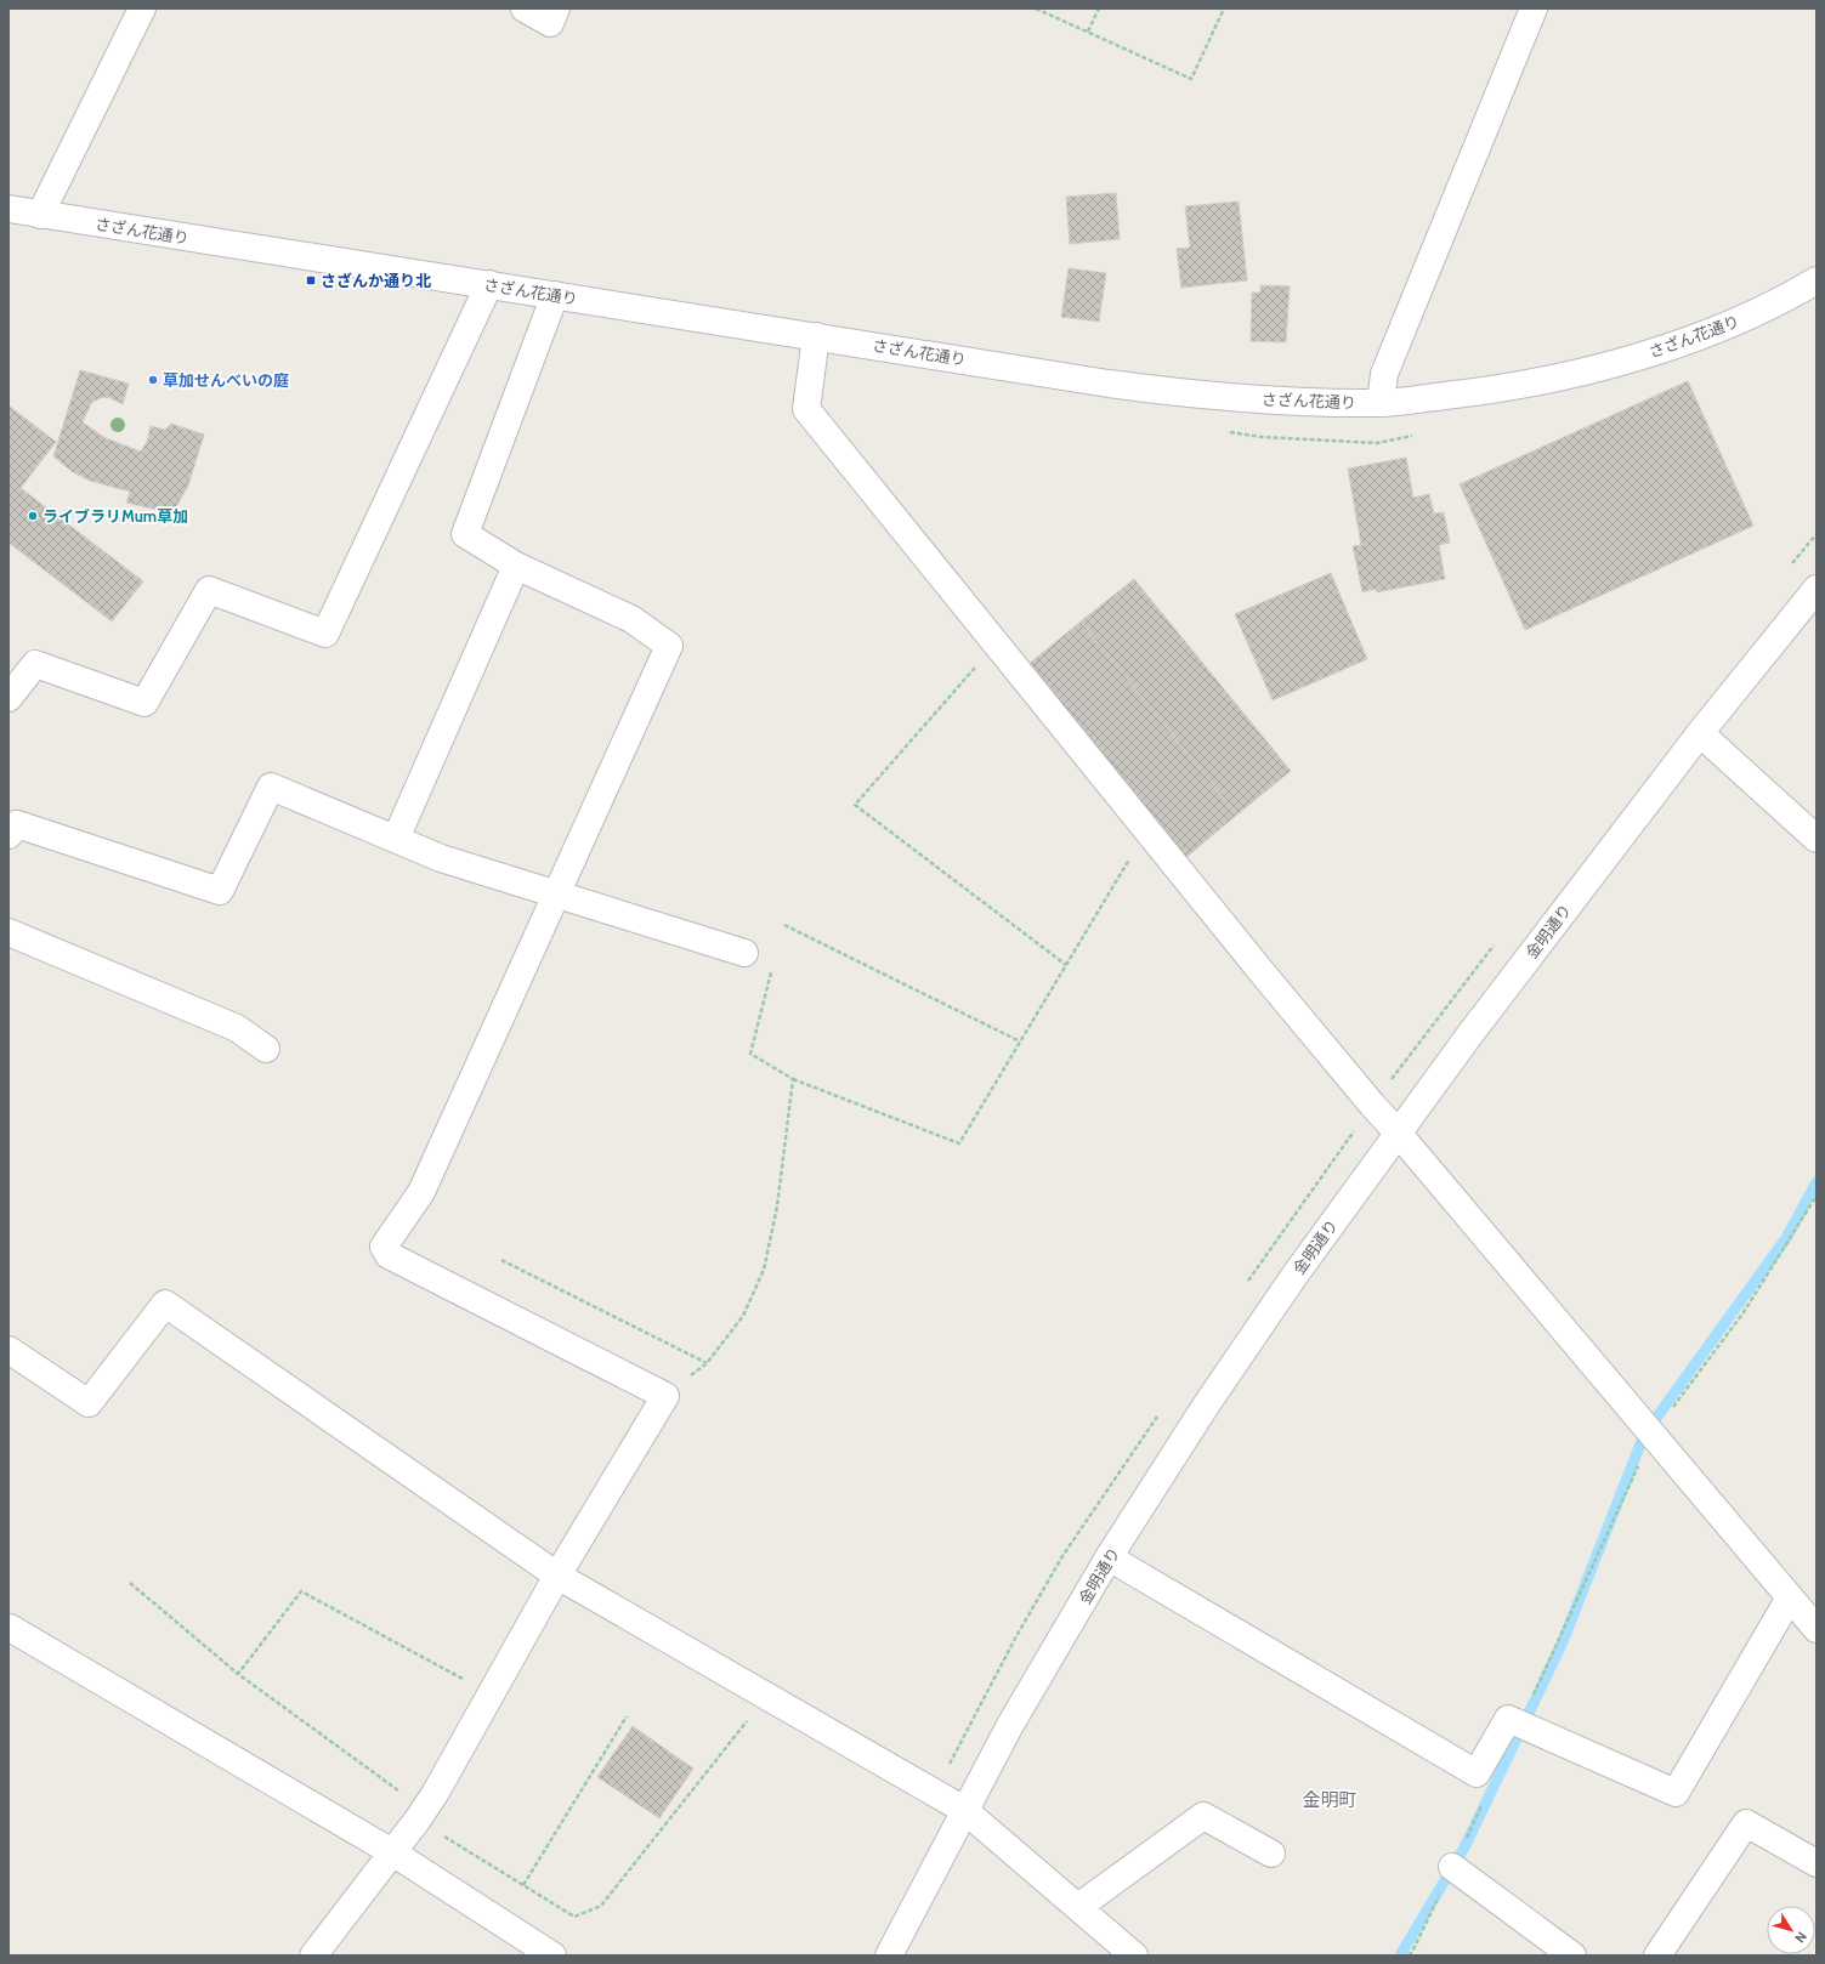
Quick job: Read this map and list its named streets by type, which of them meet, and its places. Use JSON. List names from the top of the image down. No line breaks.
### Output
{"streets":{"street":["さざん花通り","金明通り"]},"districts":["金明町"],"places":{"transit":["さざんか通り北"],"other":["草加せんべいの庭","ライブラリMum草加"]},"north":"bottom right"}
